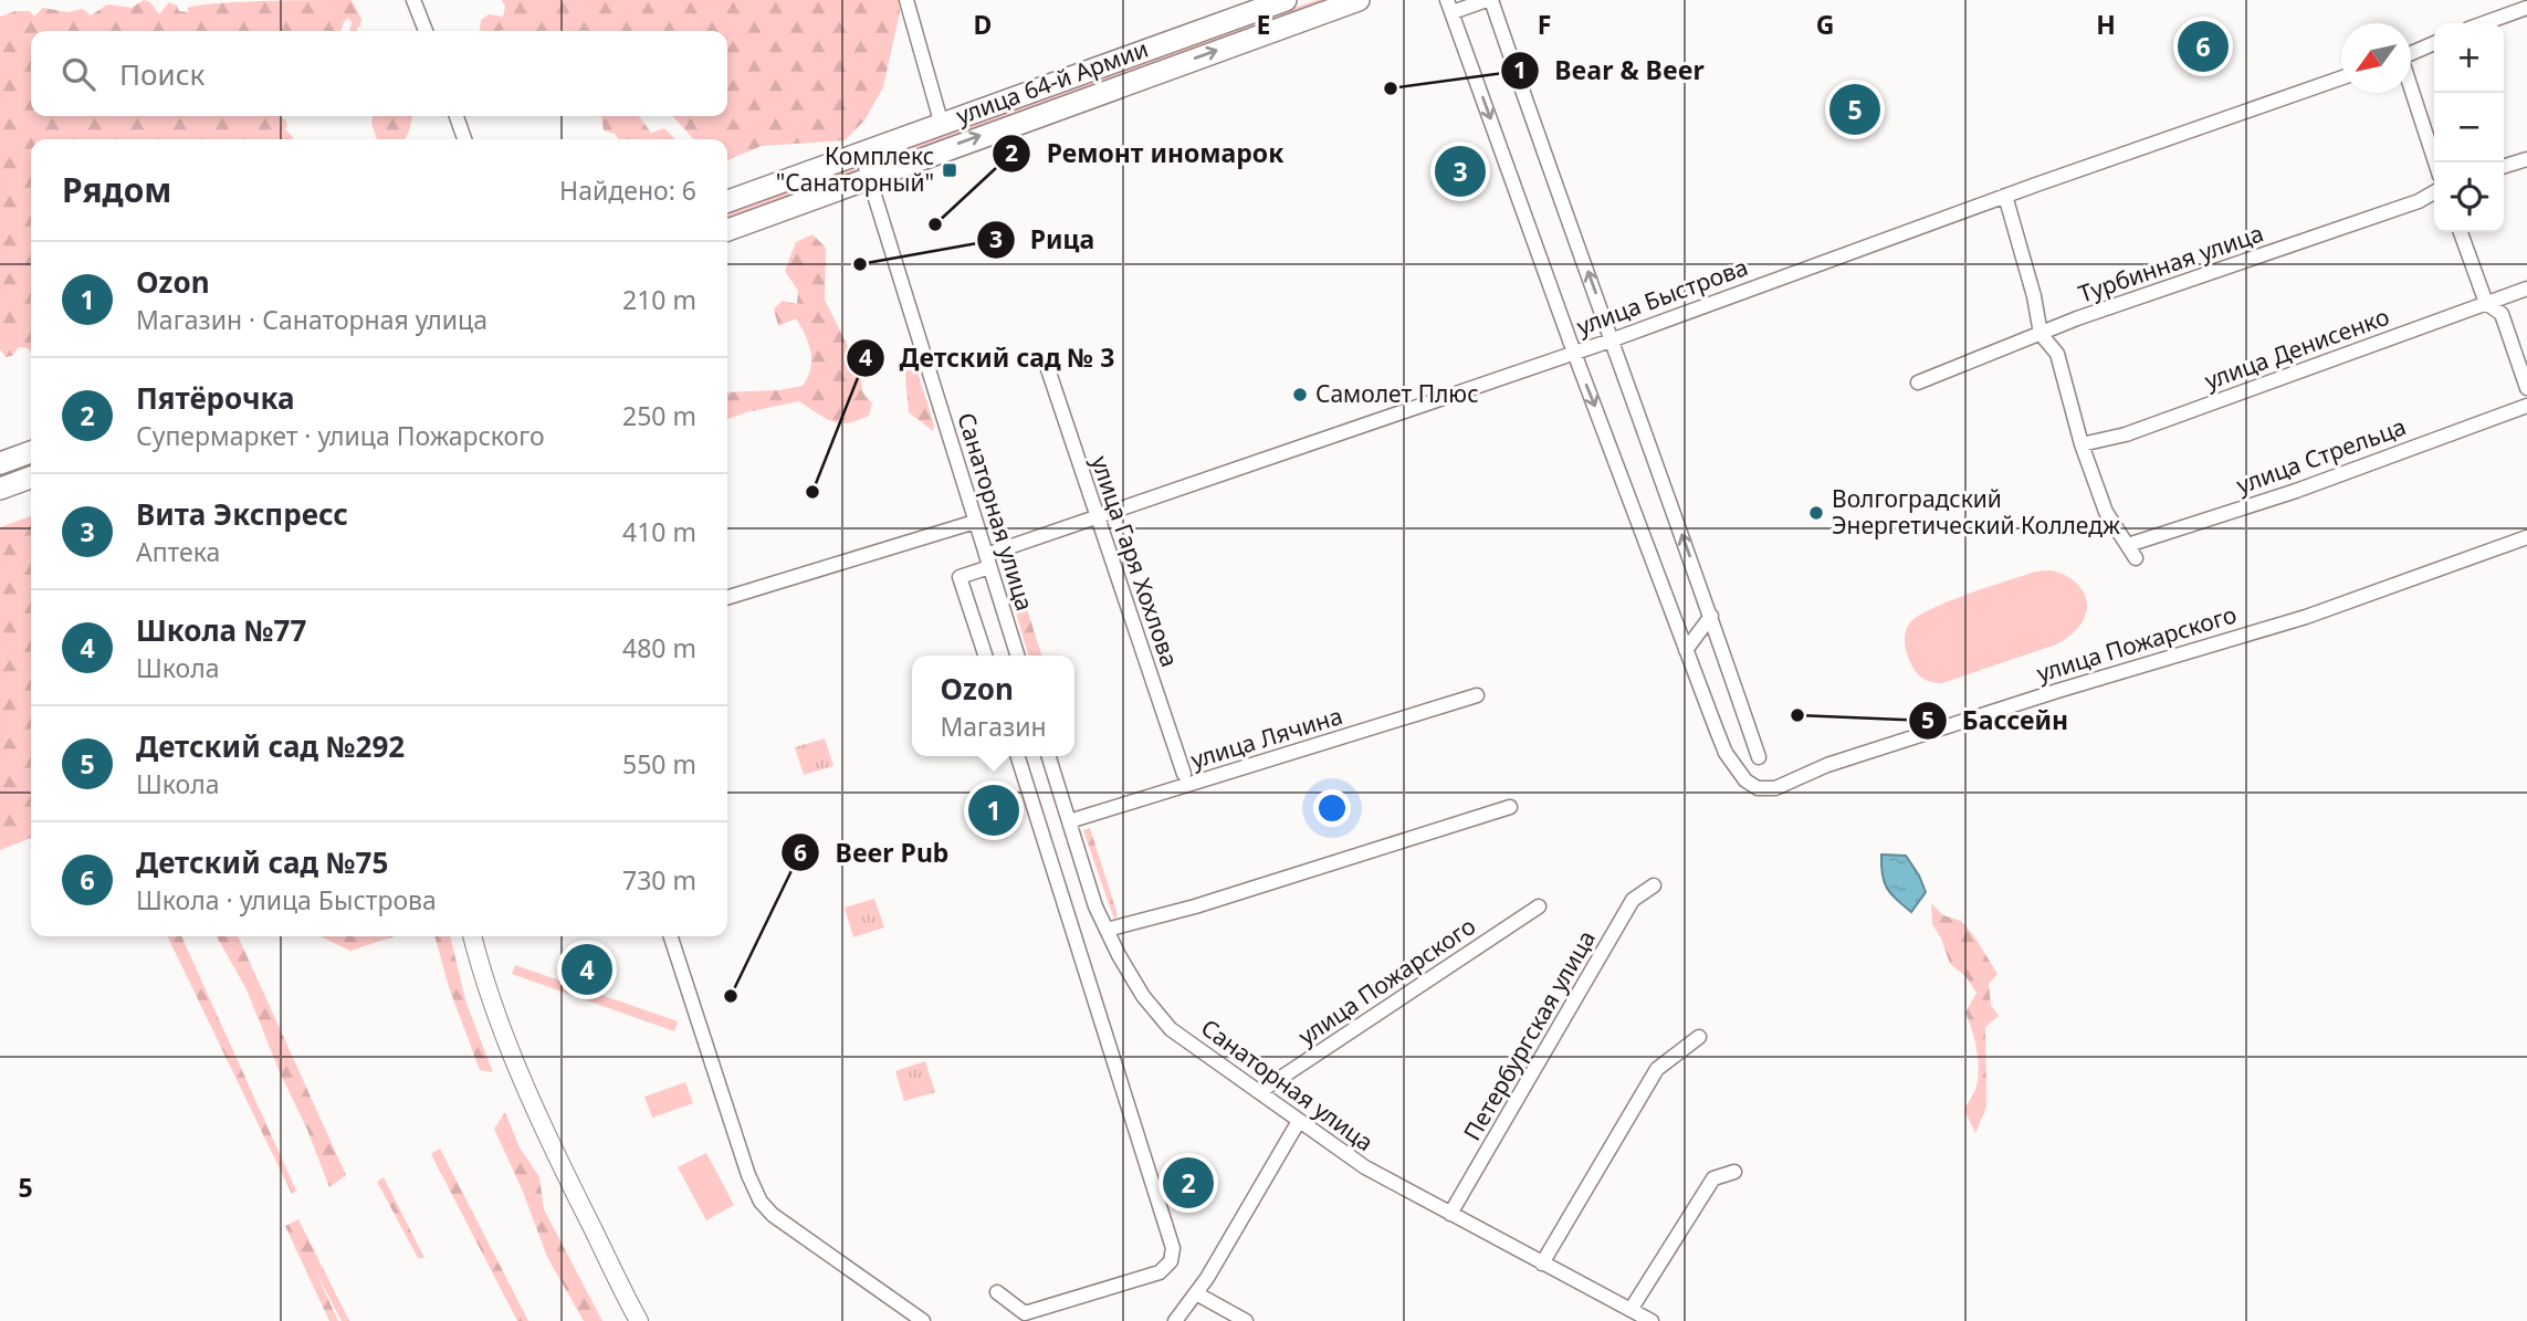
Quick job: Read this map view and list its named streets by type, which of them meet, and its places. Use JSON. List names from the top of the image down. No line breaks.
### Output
{"streets":{"highway":["улица 64-й Армии"],"street":["Турбинная улица","улица Быстрова","улица Денисенко","улица Стрельца","Санаторная улица","улица Гаря Хохлова","улица Пожарского","улица Лячина","Петербургская улица"]},"crossings":[["улица 64-й Армии","Санаторная улица"],["улица Быстрова","Санаторная улица"],["улица Быстрова","улица Гаря Хохлова"],["улица Денисенко","улица Стрельца"],["Санаторная улица","улица Пожарского"],["Санаторная улица","улица Лячина"],["Санаторная улица","Петербургская улица"]],"places":{"other":["Bear & Beer","Ремонт иномарок","Рица","Самолет Плюс","Детский сад № 3","Волгоградский Энергетический Колледж","Бассейн","Beer Pub"],"transit":["Комплекс \"Санаторный\""]},"north":"bottom left","page":{"pins":["6","5","3","1","4","2"],"map_buttons":["+","−"],"search":"Поиск","heading":["Рядом","Найдено: 6"],"list":[{"mark":"1","name":"Ozon","note":"Магазин · Санаторная улица","value":"210 m"},{"mark":"2","name":"Пятёрочка","note":"Супермаркет · улица Пожарского","value":"250 m"},{"mark":"3","name":"Вита Экспресс","note":"Аптека","value":"410 m"},{"mark":"4","name":"Школа №77","note":"Школа","value":"480 m"},{"mark":"5","name":"Детский сад №292","note":"Школа","value":"550 m"},{"mark":"6","name":"Детский сад №75","note":"Школа · улица Быстрова","value":"730 m"}],"popup":["Ozon","Магазин"]},"grid":{"columns":["D","E","F","G","H"],"rows":["5"]}}
